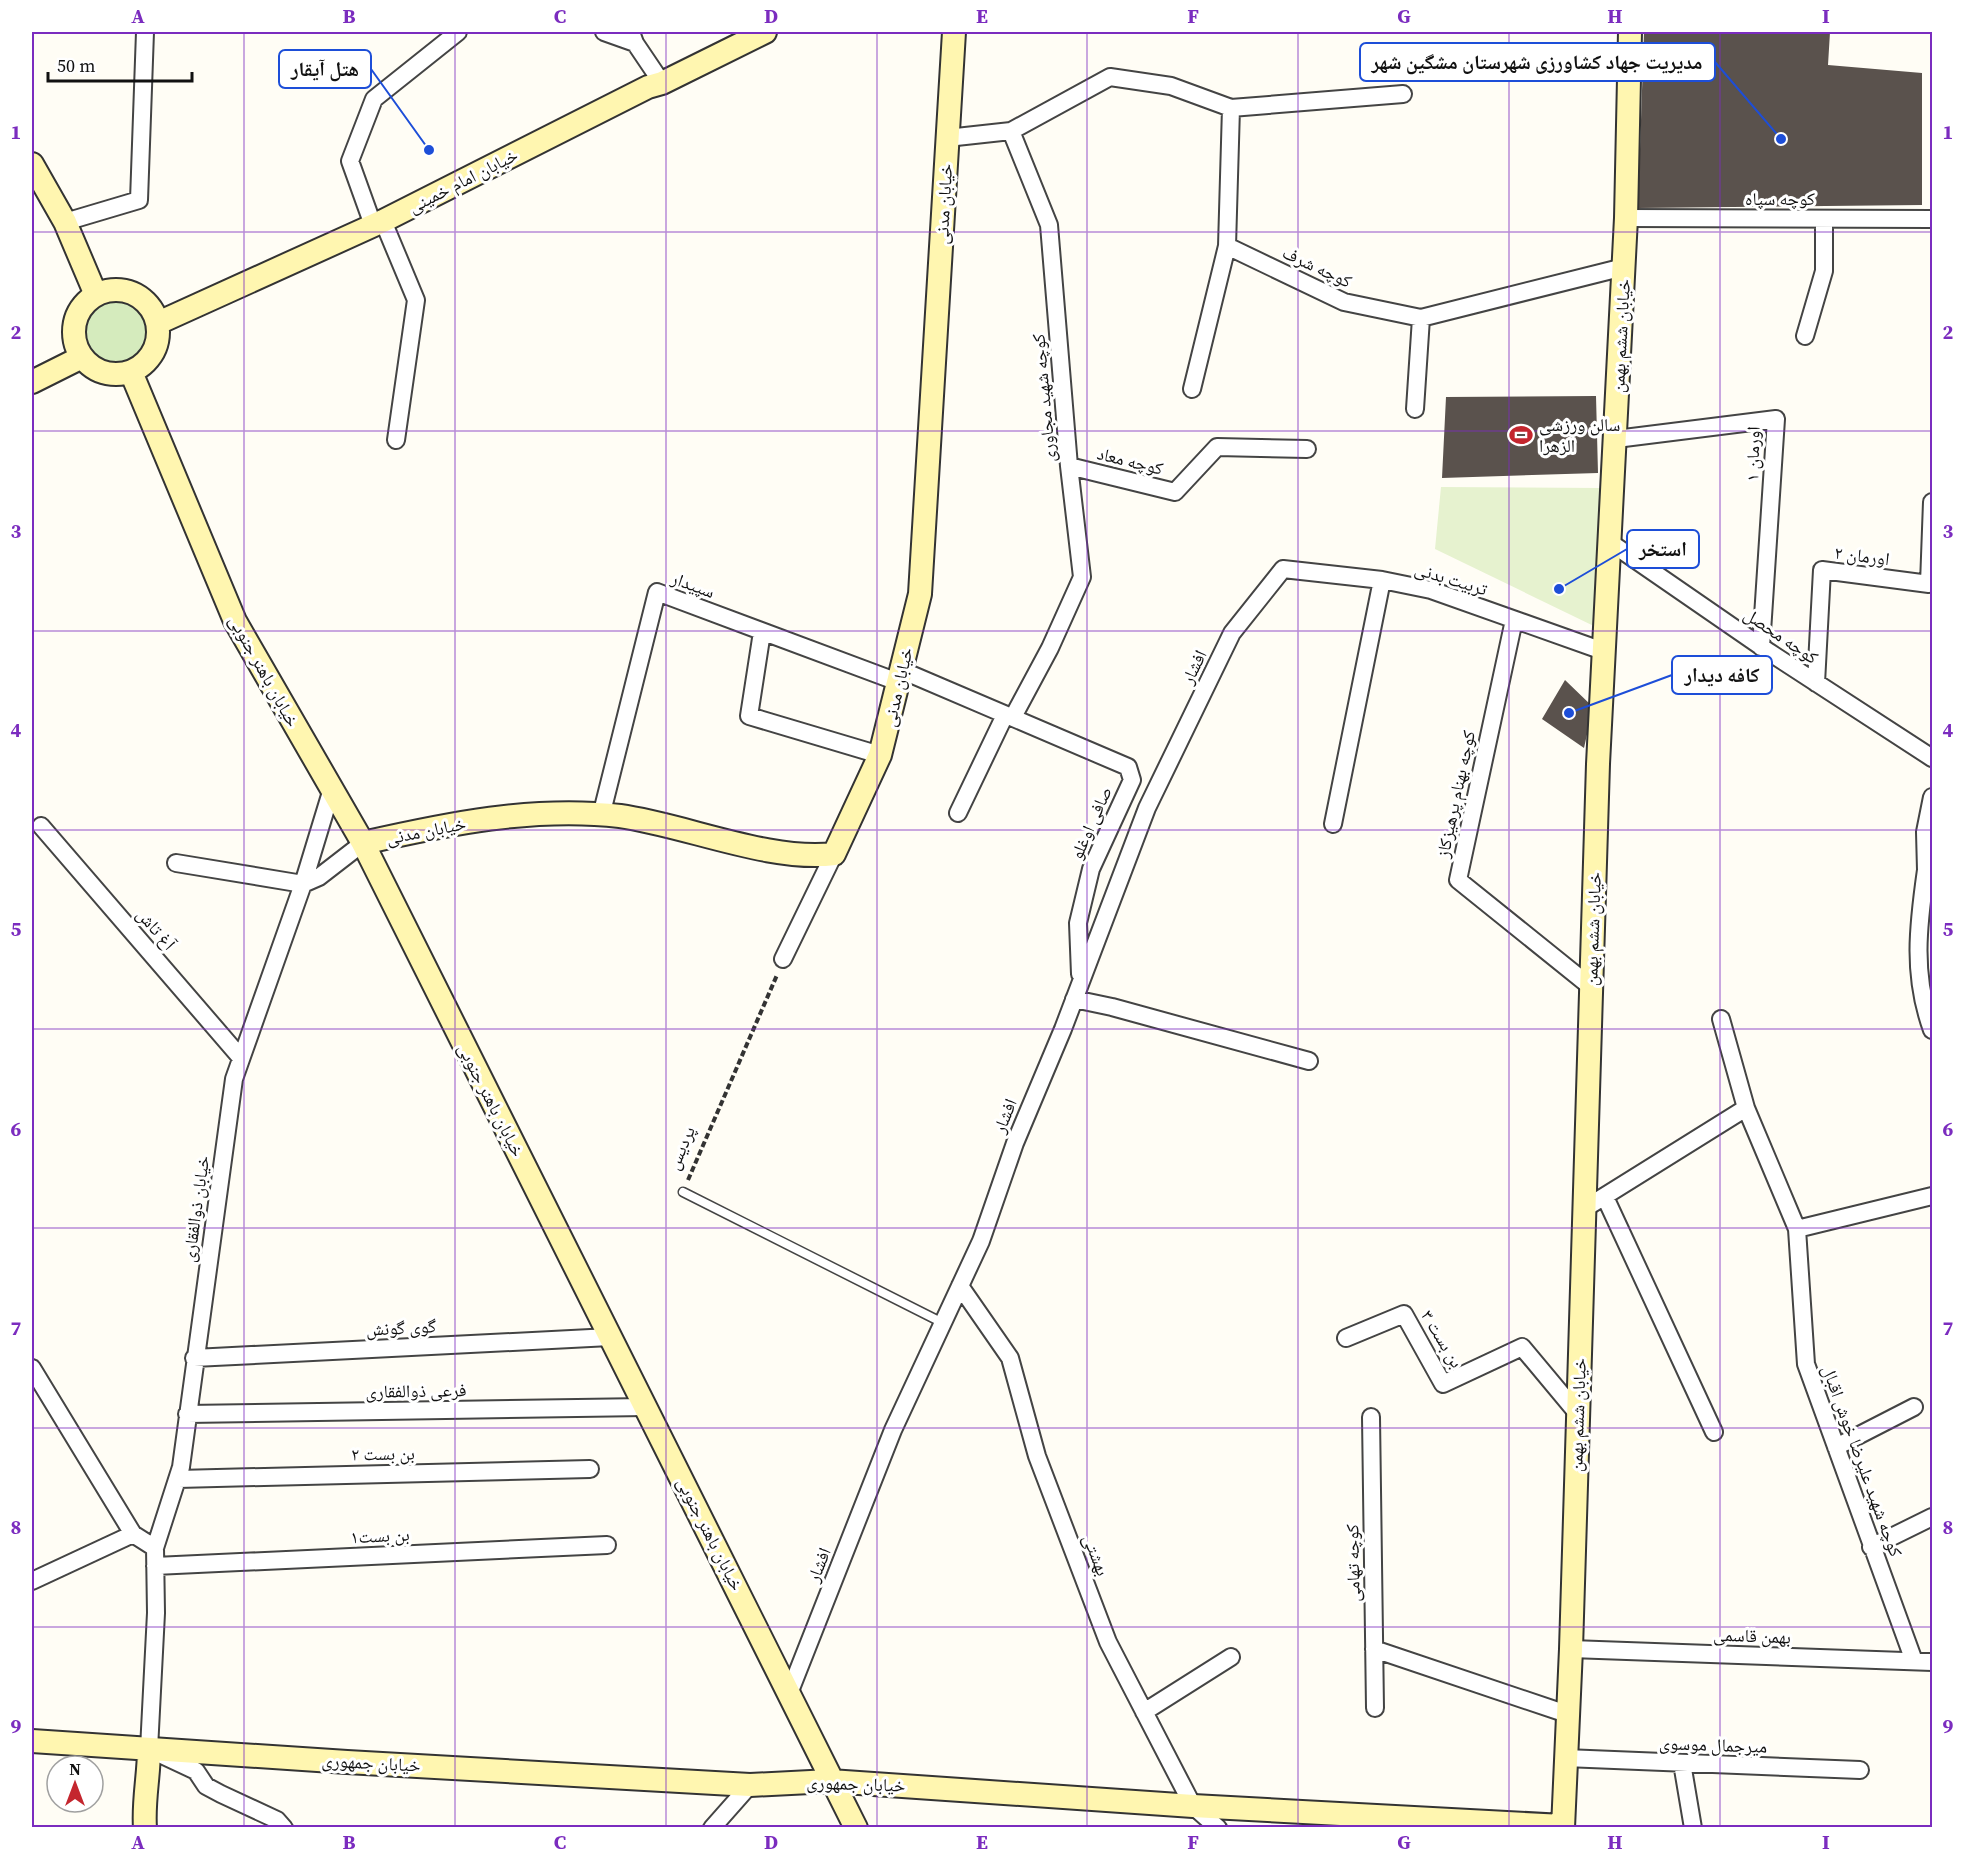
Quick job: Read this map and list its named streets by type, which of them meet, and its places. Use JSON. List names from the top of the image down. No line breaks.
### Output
{"streets":{"street":["خیابان امام خمینی","کوچه سپاه","خیابان مدنی","کوچه شرف","خیابان ششم بهمن","کوچه شهید مجاوری","اورمان ۱","کوچه معاد","اورمان ۲","تربیت بدنی","سپیدار","کوچه محصل","افشار","خیابان باهنر جنوبی","کوچه بهنام پرهیزکاز","صافی اوغلو","آغ تاش","خیابان ذوالفقاری","گوی گونش","بن بست ۳","فرعی ذوالفقاری","بن بست ۲","کوچه شهید علیرضا خوش اقبال","بن بست۱","بهشتی","کوچه تهامی","بهمن قاسمی","میرجمال موسوی","خیابان جمهوری"],"lane":["پردیس"]},"crossings":[["خیابان امام خمینی","خیابان باهنر جنوبی"],["کوچه سپاه","خیابان ششم بهمن"],["خیابان مدنی","سپیدار"],["خیابان مدنی","خیابان باهنر جنوبی"],["خیابان مدنی","صافی اوغلو"],["کوچه شرف","خیابان ششم بهمن"],["خیابان ششم بهمن","اورمان ۱"],["خیابان ششم بهمن","تربیت بدنی"],["خیابان ششم بهمن","کوچه محصل"],["خیابان ششم بهمن","کوچه بهنام پرهیزکاز"],["خیابان ششم بهمن","بن بست ۳"],["خیابان ششم بهمن","بهمن قاسمی"],["خیابان ششم بهمن","میرجمال موسوی"],["خیابان ششم بهمن","خیابان جمهوری"],["کوچه شهید مجاوری","کوچه معاد"],["کوچه شهید مجاوری","صافی اوغلو"],["اورمان ۱","کوچه محصل"],["اورمان ۲","کوچه محصل"],["تربیت بدنی","افشار"],["تربیت بدنی","کوچه بهنام پرهیزکاز"],["سپیدار","صافی اوغلو"],["افشار","خیابان باهنر جنوبی"],["افشار","صافی اوغلو"],["افشار","پردیس"],["افشار","بهشتی"],["خیابان باهنر جنوبی","خیابان ذوالفقاری"],["خیابان باهنر جنوبی","گوی گونش"],["خیابان باهنر جنوبی","فرعی ذوالفقاری"],["خیابان باهنر جنوبی","خیابان جمهوری"],["آغ تاش","خیابان ذوالفقاری"],["خیابان ذوالفقاری","گوی گونش"],["خیابان ذوالفقاری","فرعی ذوالفقاری"],["خیابان ذوالفقاری","بن بست ۲"],["خیابان ذوالفقاری","بن بست۱"],["خیابان ذوالفقاری","خیابان جمهوری"],["کوچه شهید علیرضا خوش اقبال","بهمن قاسمی"],["بهشتی","خیابان جمهوری"]],"places":{"other":["مدیریت جهاد کشاورزی شهرستان مشگین شهر","هتل آیقار","استخر","کافه دیدار"],"sports":["سالن ورزشی الزهرا"]},"scale_bar":"50 m","north":"top","grid":{"columns":["A","B","C","D","E","F","G","H","I"],"rows":["1","2","3","4","5","6","7","8","9"]}}
